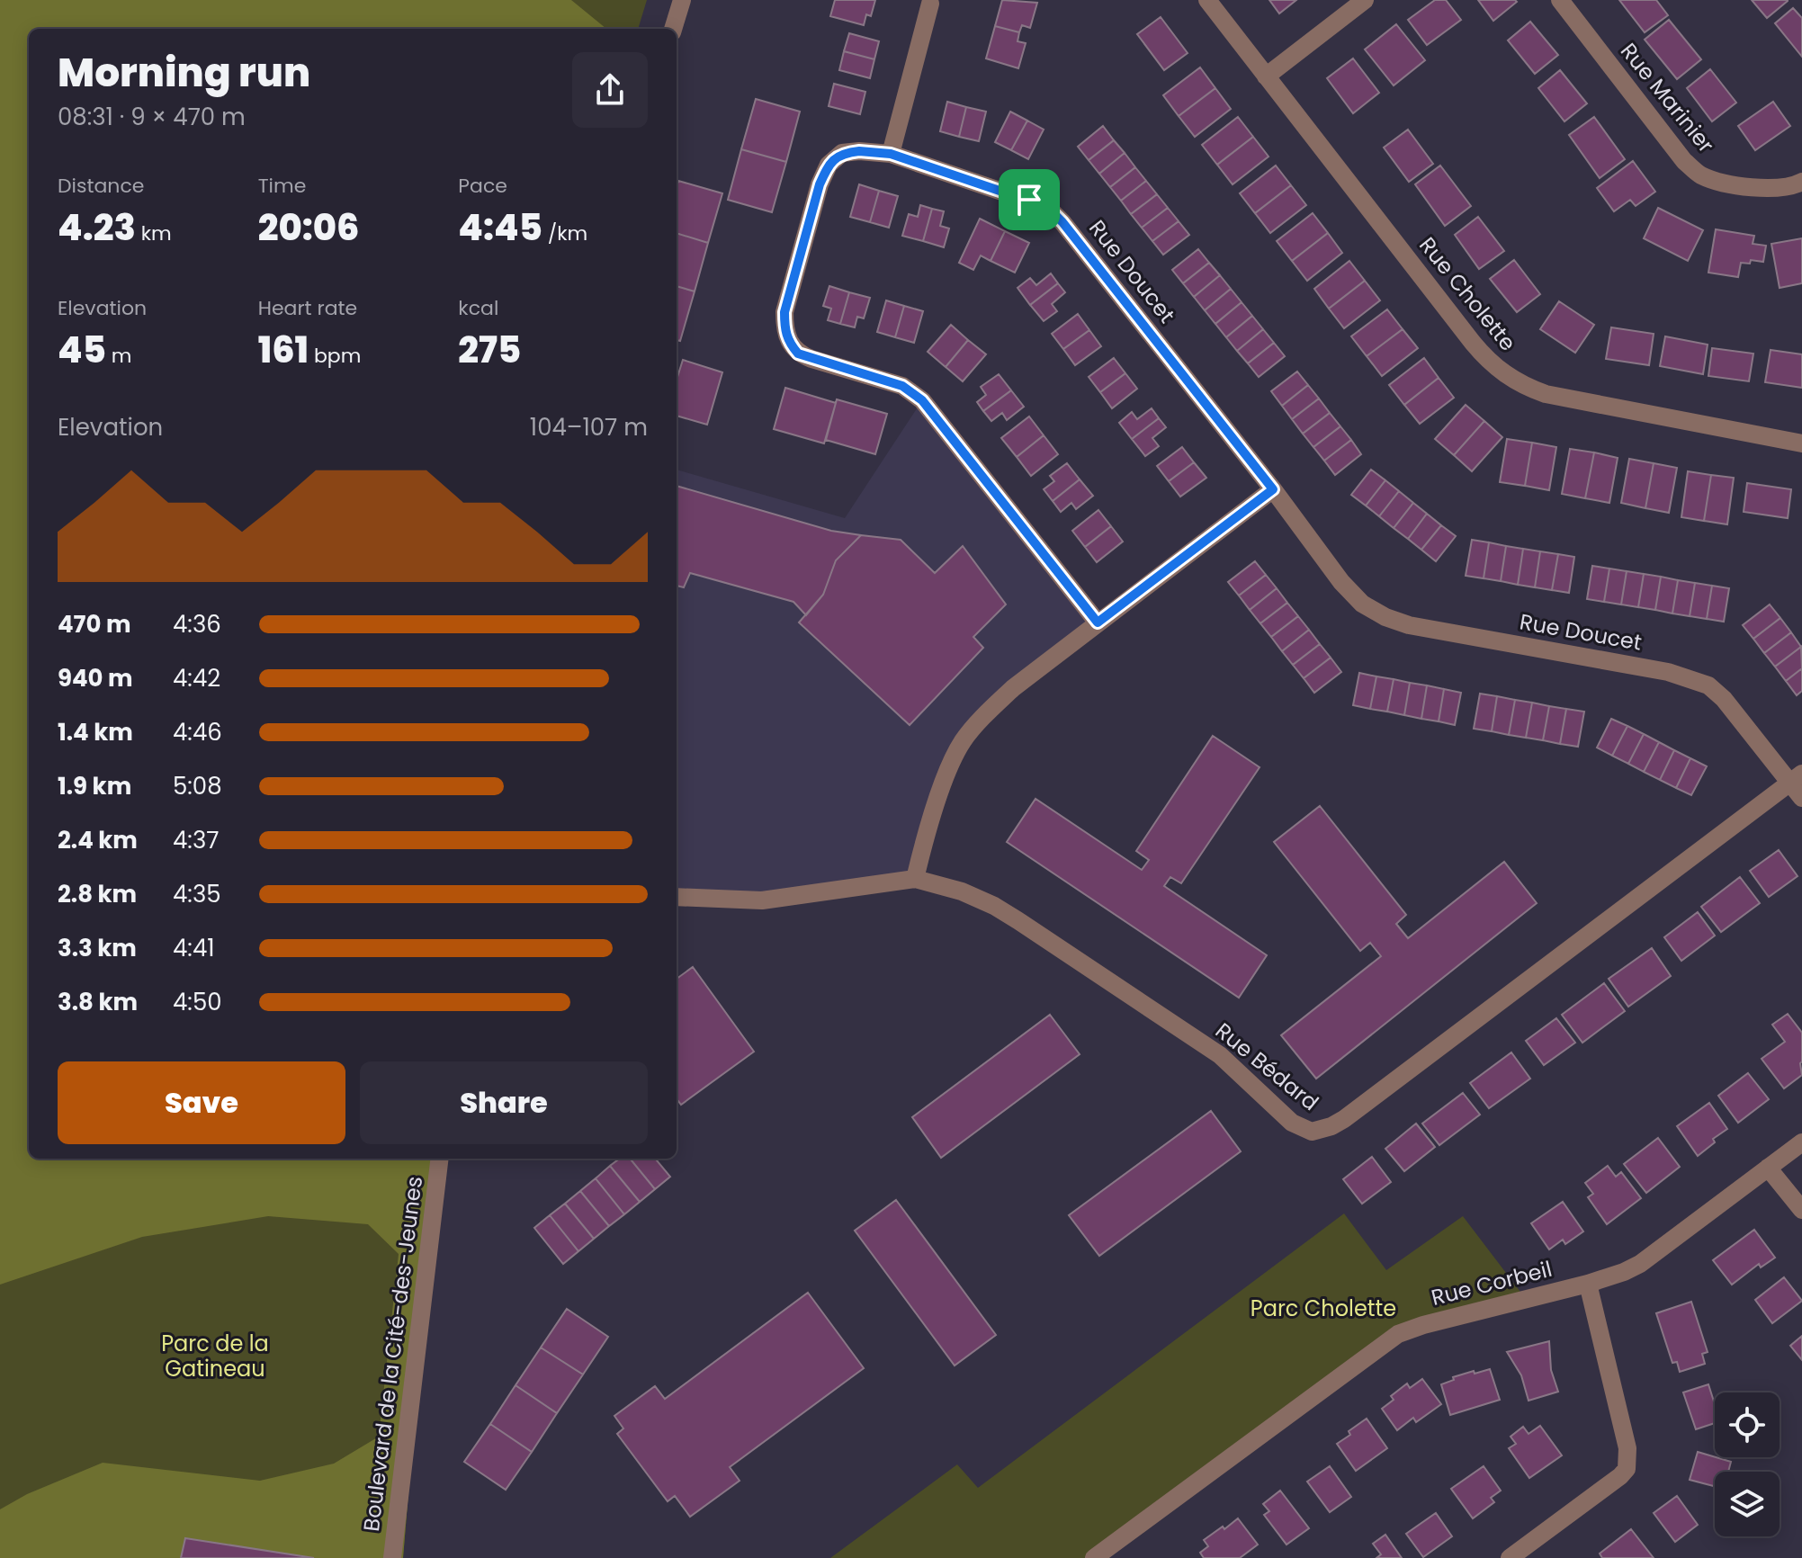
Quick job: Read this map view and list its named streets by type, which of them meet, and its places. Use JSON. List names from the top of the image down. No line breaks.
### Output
{"streets":{"street":["Rue Marinier","Rue Doucet","Rue Cholette","Rue Bédard","Rue Corbeil","Boulevard de la Cité-des-Jeunes"]},"crossings":[["Rue Doucet","Rue Bédard"]],"parks":["Parc Cholette","Parc de la Gatineau"],"page":{"heading":["Morning run","08:31 · 9 × 470 m"],"stats":[["Distance","4.23 km"],["Time","20:06"],["Pace","4:45 /km"],["Elevation","45 m"],["Heart rate","161 bpm"],["kcal","275"]],"chart":["Elevation","104–107 m"],"list":[{"name":"470 m","note":"4:36"},{"name":"940 m","note":"4:42"},{"name":"1.4 km","note":"4:46"},{"name":"1.9 km","note":"5:08"},{"name":"2.4 km","note":"4:37"},{"name":"2.8 km","note":"4:35"},{"name":"3.3 km","note":"4:41"},{"name":"3.8 km","note":"4:50"}],"buttons":["Save","Share"]}}
